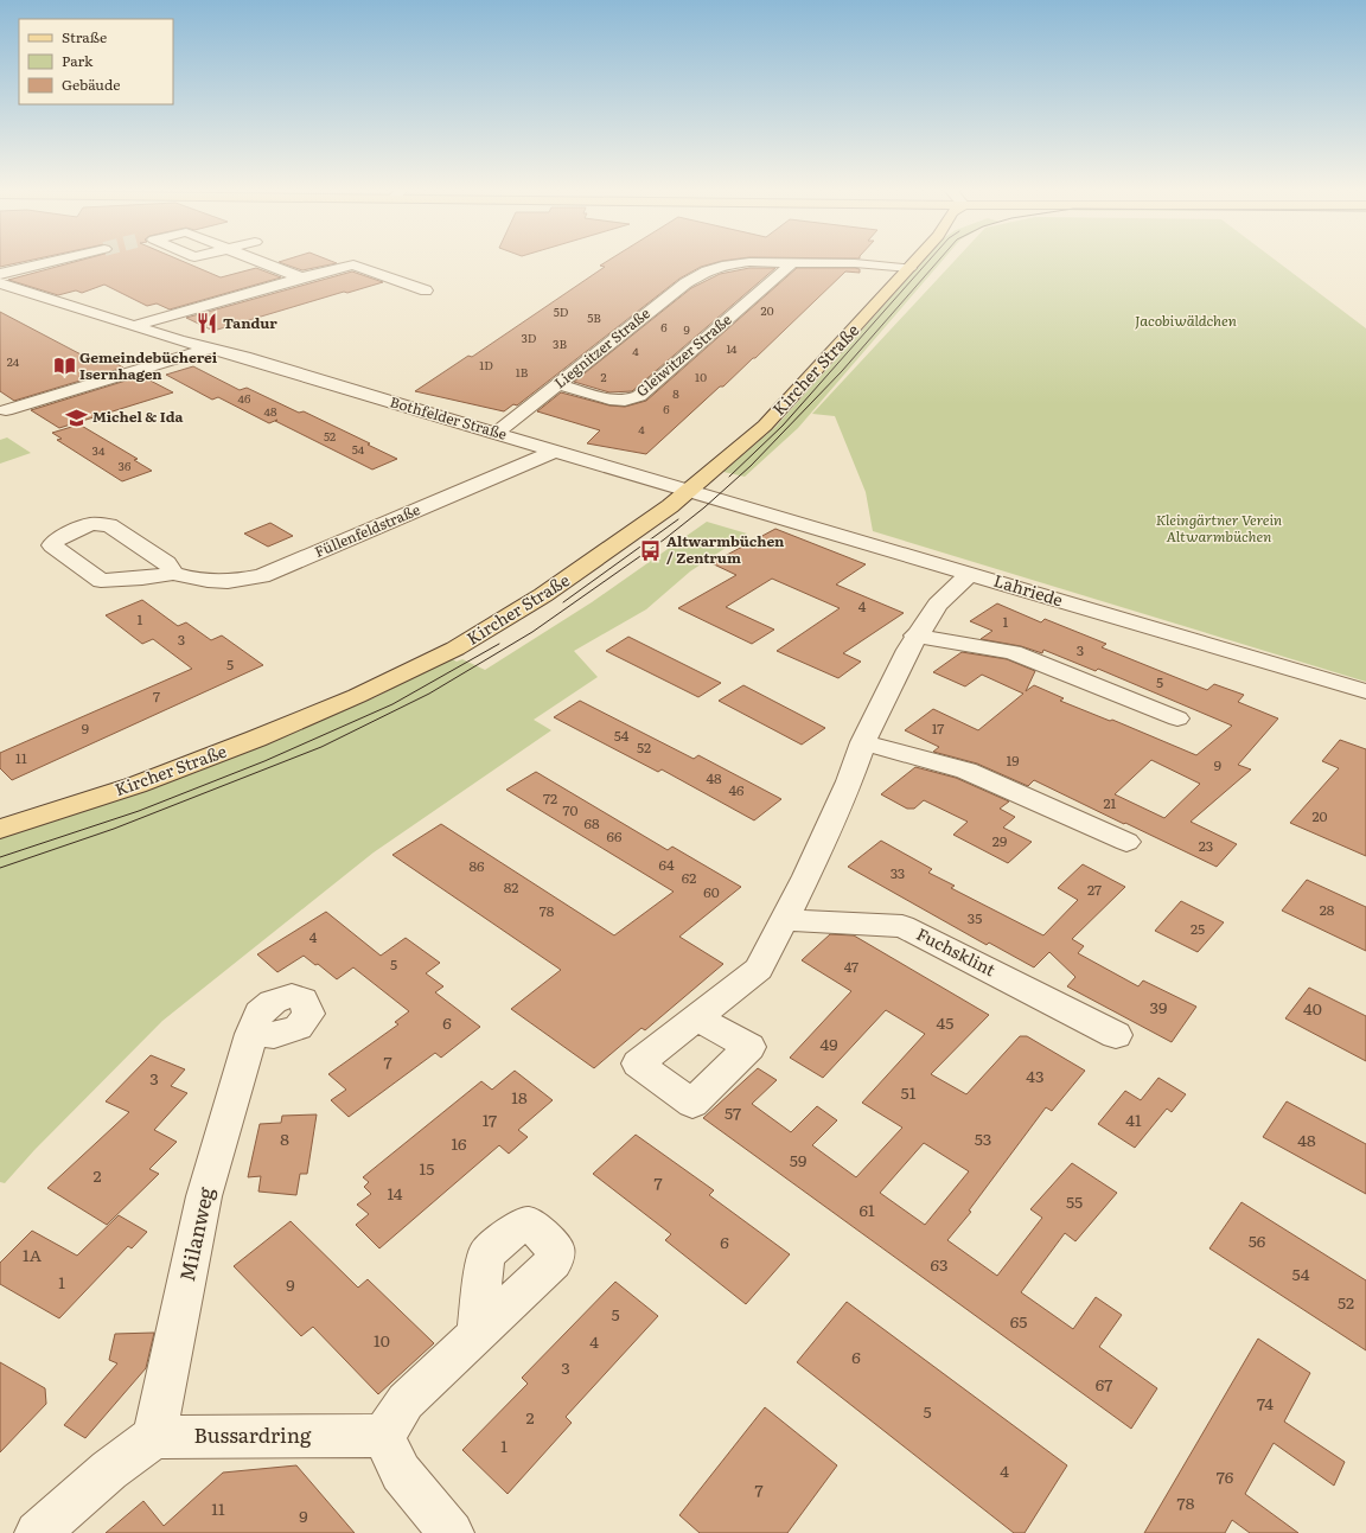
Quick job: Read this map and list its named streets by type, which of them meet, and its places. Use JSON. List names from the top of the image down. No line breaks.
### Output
{"streets":{"main road":["Kircher Straße"],"street":["Liegnitzer Straße","Gleiwitzer Straße","Bothfelder Straße","Füllenfeldstraße","Lahriede","Fuchsklint","Milanweg","Bussardring"]},"crossings":[["Liegnitzer Straße","Gleiwitzer Straße"],["Liegnitzer Straße","Kircher Straße"],["Liegnitzer Straße","Bothfelder Straße"],["Kircher Straße","Bothfelder Straße"],["Kircher Straße","Lahriede"],["Bothfelder Straße","Füllenfeldstraße"],["Bothfelder Straße","Lahriede"],["Milanweg","Bussardring"]],"parks":["Jacobiwäldchen","Kleingärtner Verein Altwarmbüchen"],"places":{"restaurant":["Tandur"],"library":["Gemeindebücherei Isernhagen"],"school or university":["Michel & Ida"],"bus stop":["Altwarmbüchen / Zentrum"]},"house_numbers":["20","5D","5B","6","9","3D","3B","14","4","24","1D","1B","2","10","8","46","6","48","4","52","54","34","36","4","1","1","3","3","5","5","7","9","17","54","52","11","19","9","48","46","72","21","70","20","68","66","29","23","64","86","33","62","82","27","60","28","78","35","25","4","5","47","39","40","6","45","49","7","43","3","51","18","57","17","41","8","53","48","16","59","15","2","7","14","55","61","56","6","1A","63","54","1","9","52","5","65","10","4","6","3","67","74","5","2","1","4","76","7","78","11","9"],"legend":["Straße","Park","Gebäude"]}
